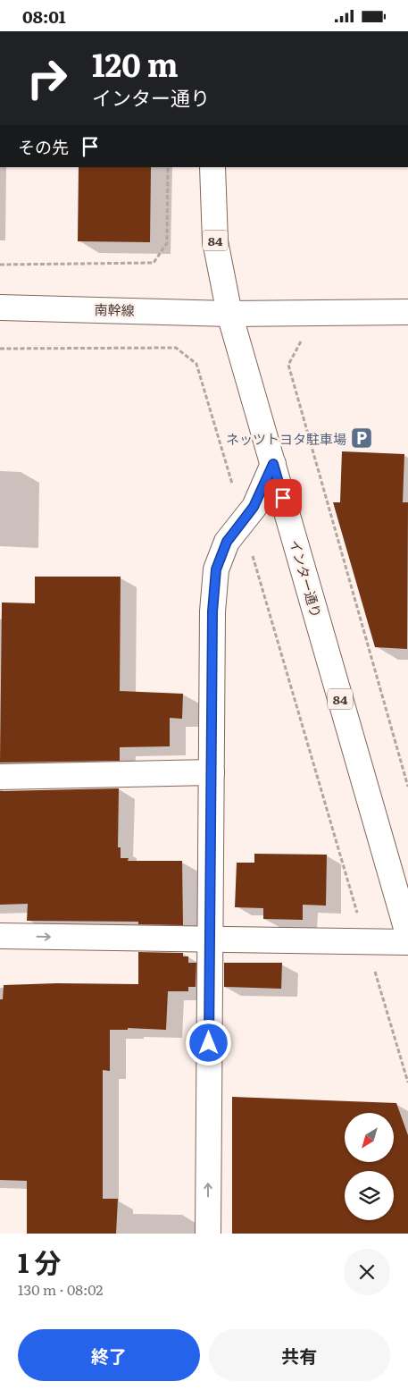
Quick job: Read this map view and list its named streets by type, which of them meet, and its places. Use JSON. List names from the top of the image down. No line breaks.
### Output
{"streets":{"street":["84","南幹線","インター通り"]},"crossings":[["南幹線","インター通り"]],"places":{"parking":["ネッツトヨタ駐車場"]},"north":"bottom left","page":{"status":"08:01","turn":["120 m","インター通り"],"then":"その先","heading":["1 分","130 m · 08:02"],"buttons":["終了","共有"]}}
